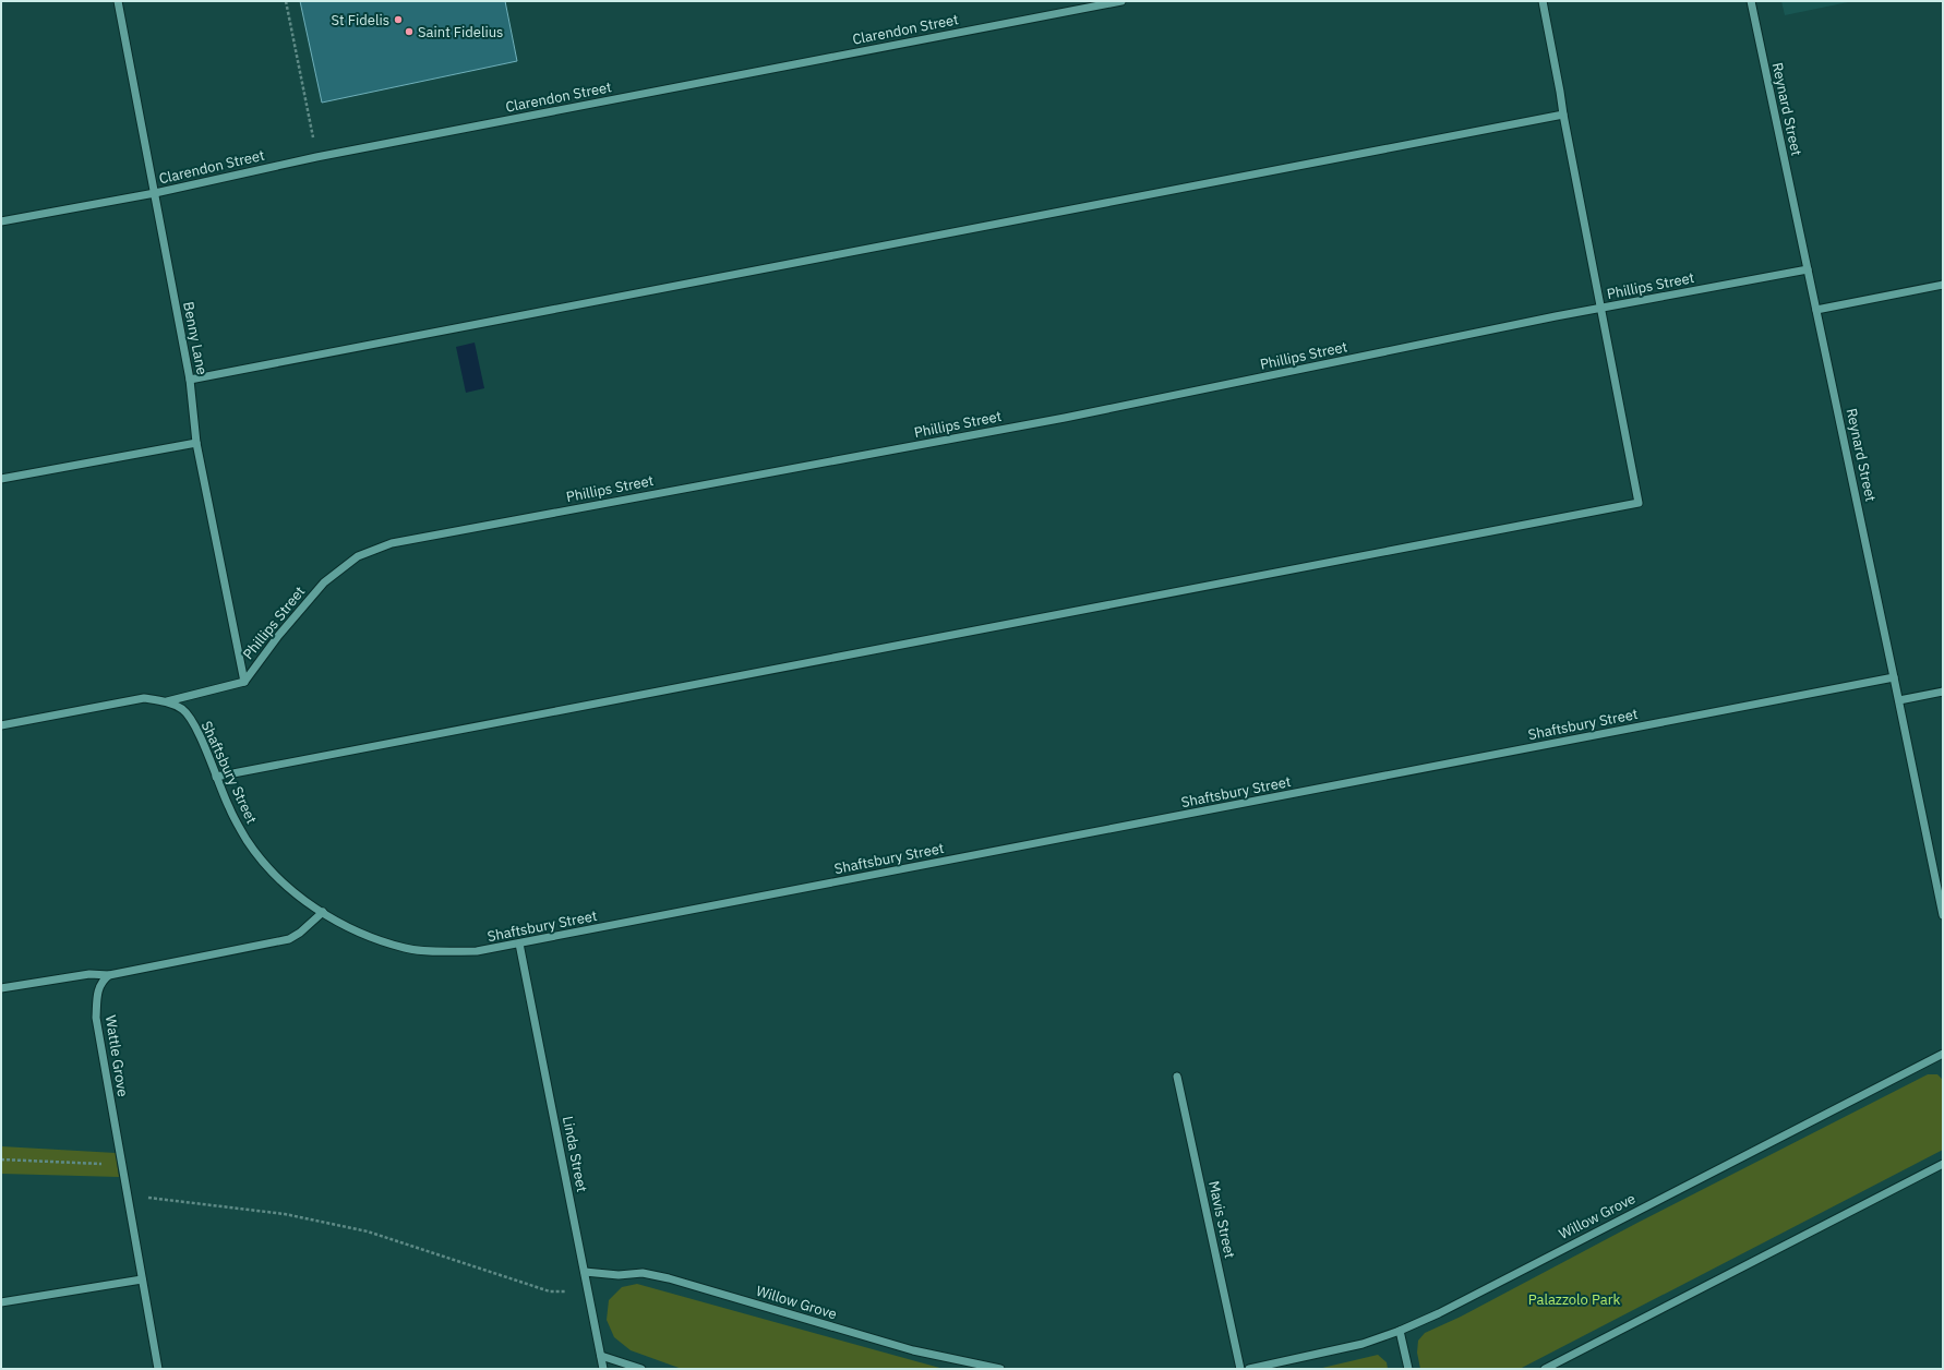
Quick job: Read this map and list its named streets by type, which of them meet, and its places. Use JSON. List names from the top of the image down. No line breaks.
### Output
{"streets":{"street":["Clarendon Street","Reynard Street","Phillips Street","Benny Lane","Shaftsbury Street","Wattle Grove","Linda Street","Willow Grove","Mavis Street"]},"crossings":[["Clarendon Street","Benny Lane"],["Reynard Street","Phillips Street"],["Reynard Street","Shaftsbury Street"],["Phillips Street","Benny Lane"],["Phillips Street","Shaftsbury Street"],["Shaftsbury Street","Linda Street"],["Linda Street","Willow Grove"]],"parks":["Palazzolo Park"],"places":["St Fidelis","Saint Fidelius"]}
